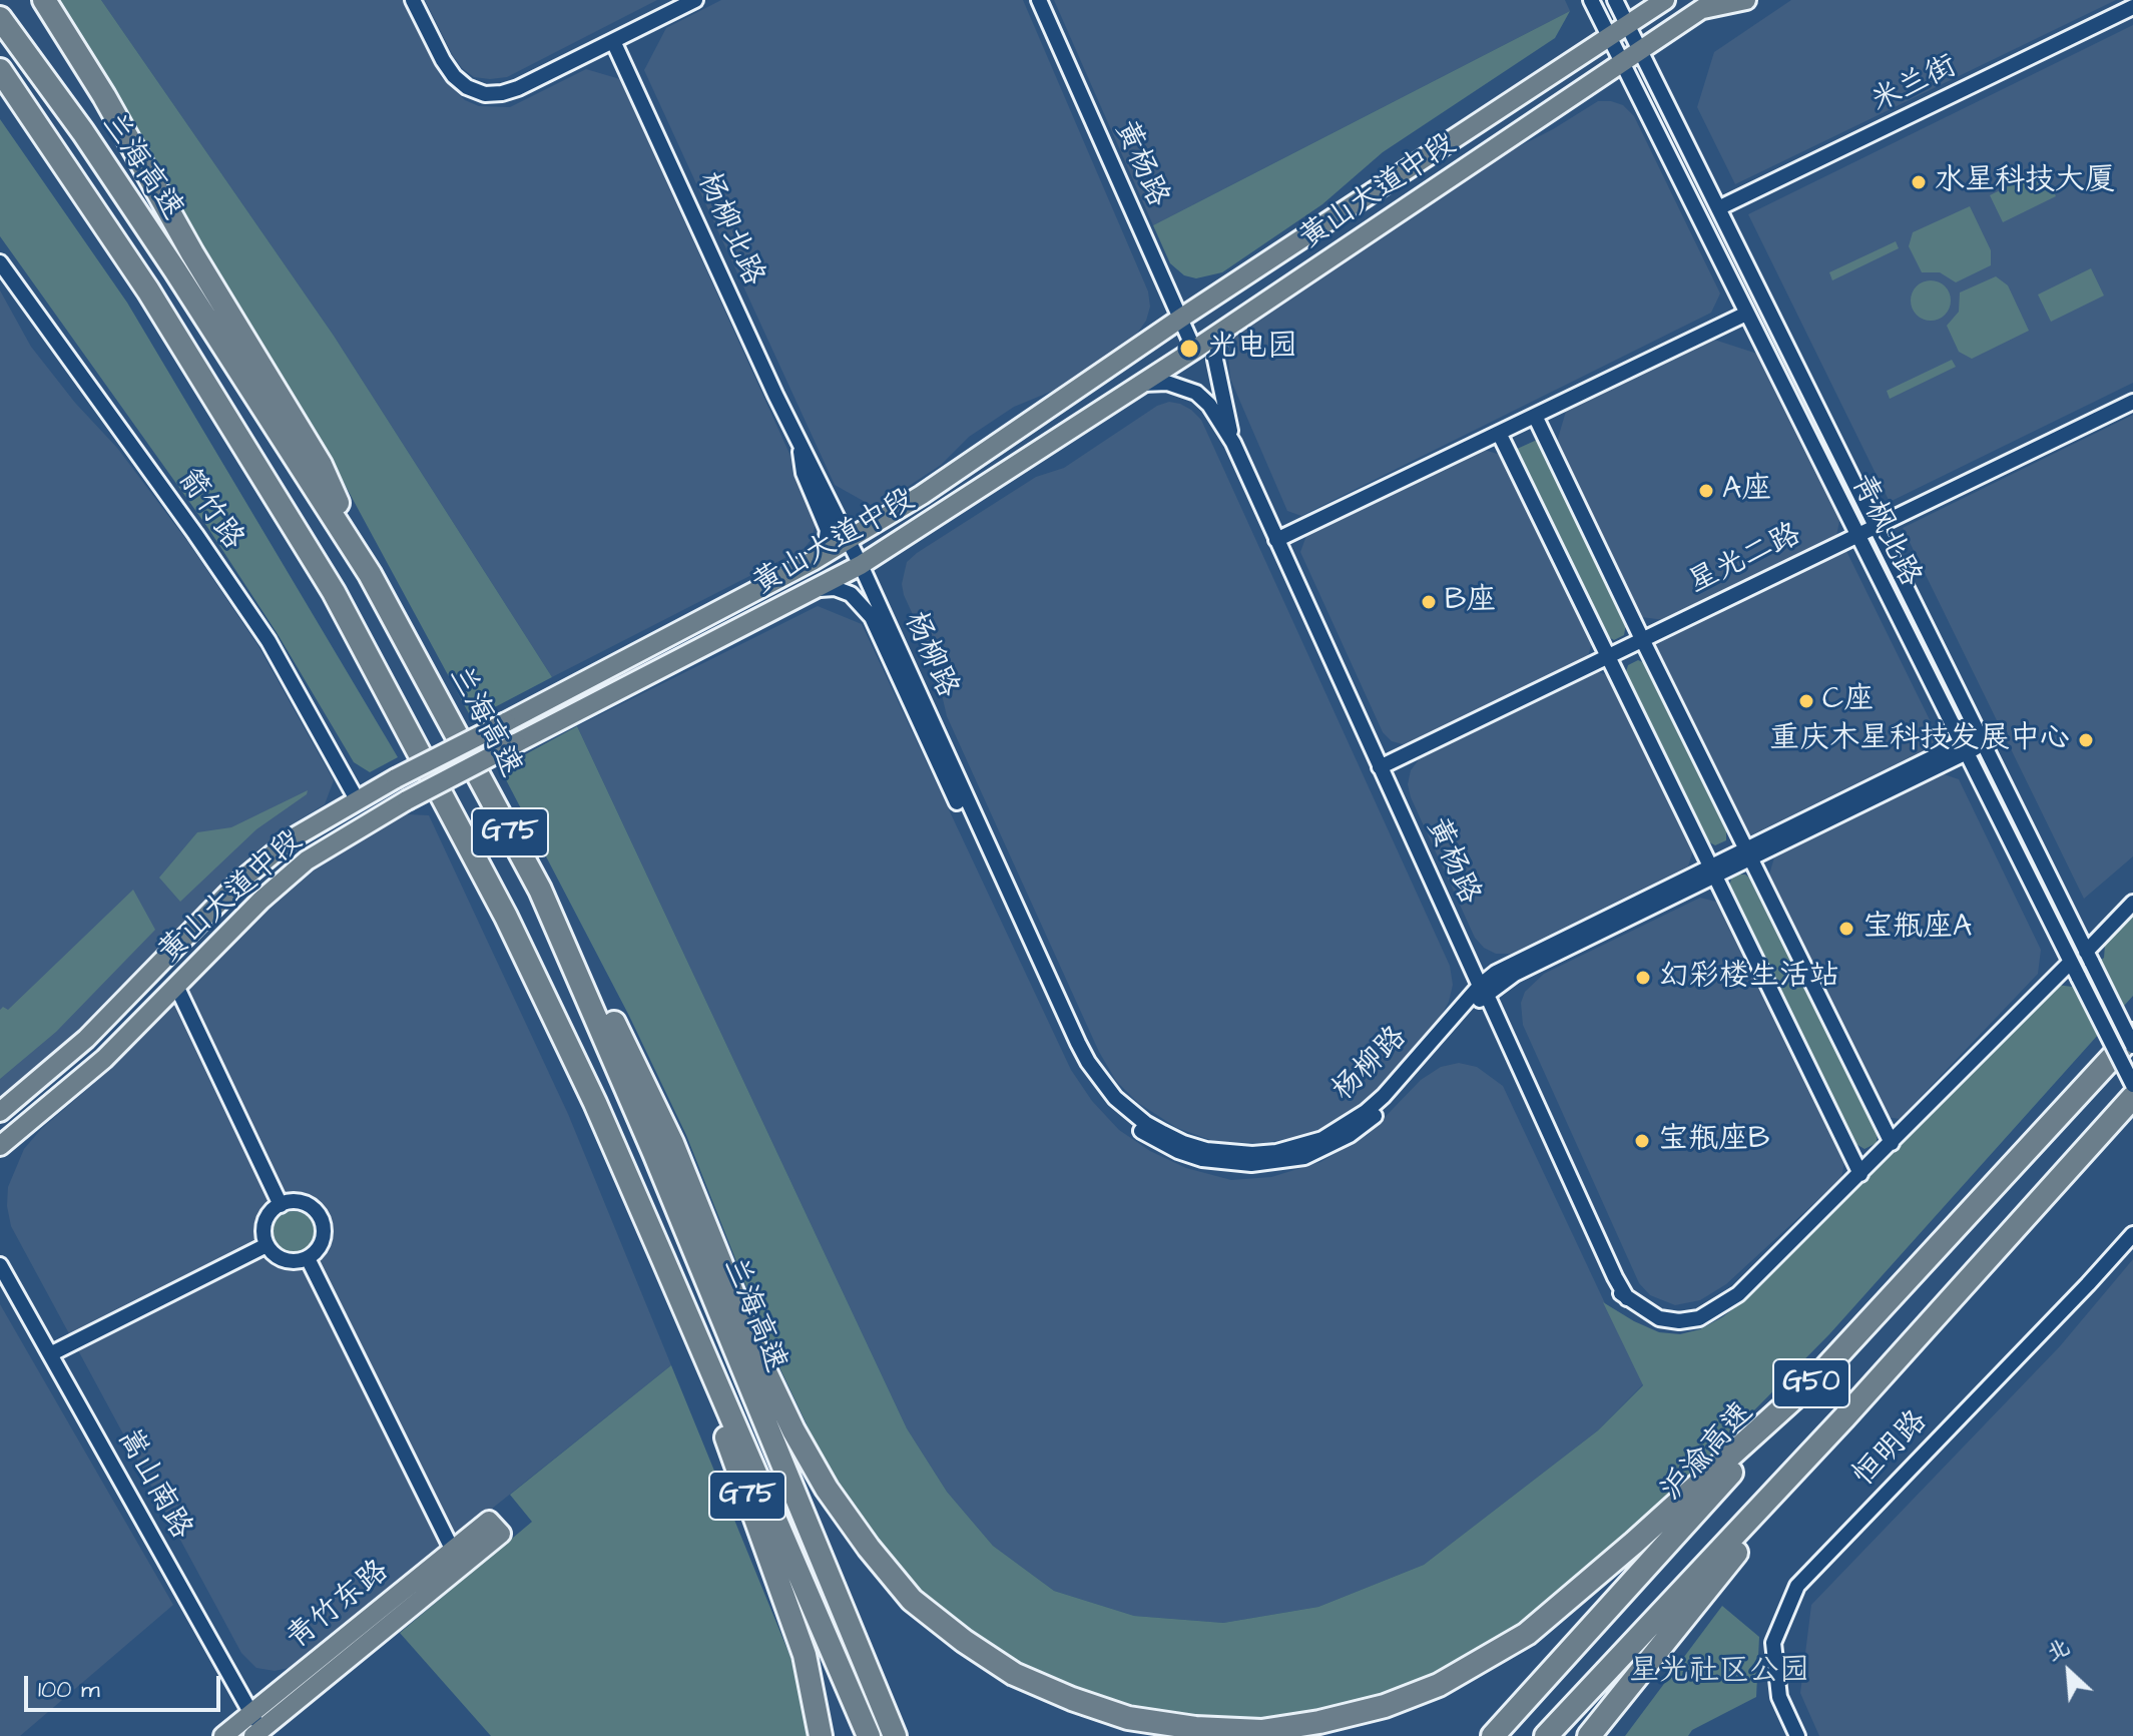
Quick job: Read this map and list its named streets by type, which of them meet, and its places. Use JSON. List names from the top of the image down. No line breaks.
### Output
{"streets":{"highway":["兰海高速","G75","G50","沪渝高速"],"main road":["黄山大道中段","青竹东路"],"street":["米兰街","黄杨路","杨柳北路","箭竹路","青枫北路","星光二路","杨柳路","恒明路","嵩山南路"]},"crossings":[["米兰街","青枫北路"],["黄杨路","黄山大道中段"],["黄杨路","星光二路"],["黄杨路","杨柳路"],["兰海高速","G75"],["黄山大道中段","箭竹路"],["黄山大道中段","青枫北路"],["黄山大道中段","杨柳路"],["杨柳北路","杨柳路"],["青枫北路","星光二路"],["青枫北路","杨柳路"],["嵩山南路","青竹东路"]],"parks":["星光社区公园"],"places":["水星科技大厦","光电园","A座","B座","C座","重庆木星科技发展中心","宝瓶座A","幻彩楼生活站","宝瓶座B"],"scale_bar":"100 m","north":"top left"}
